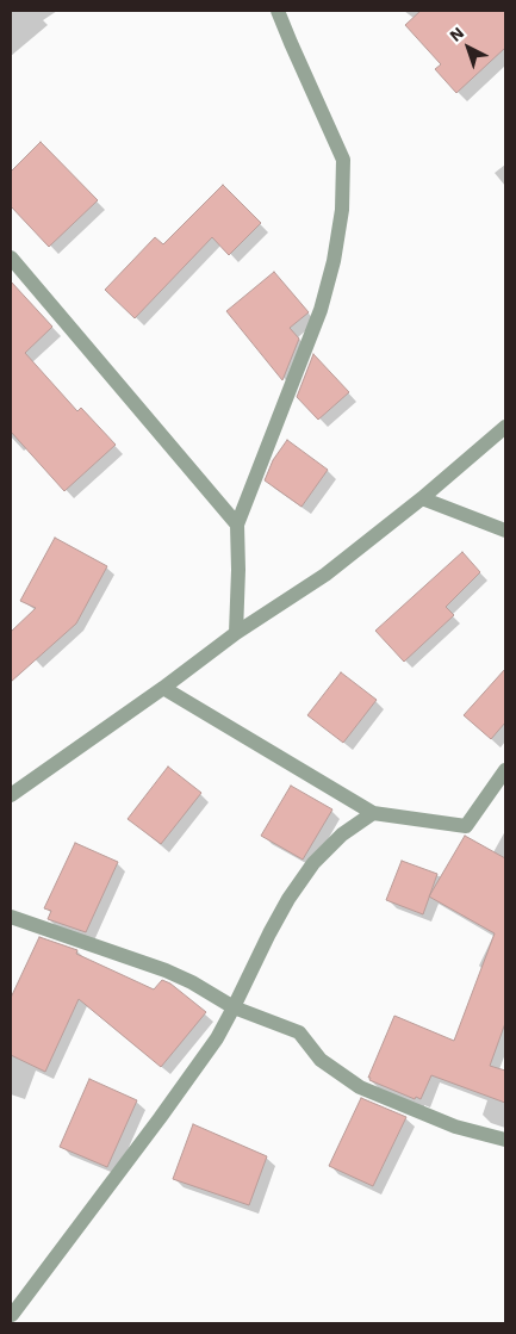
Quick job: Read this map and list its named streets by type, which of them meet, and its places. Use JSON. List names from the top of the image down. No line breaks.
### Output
{"north":"top left"}
